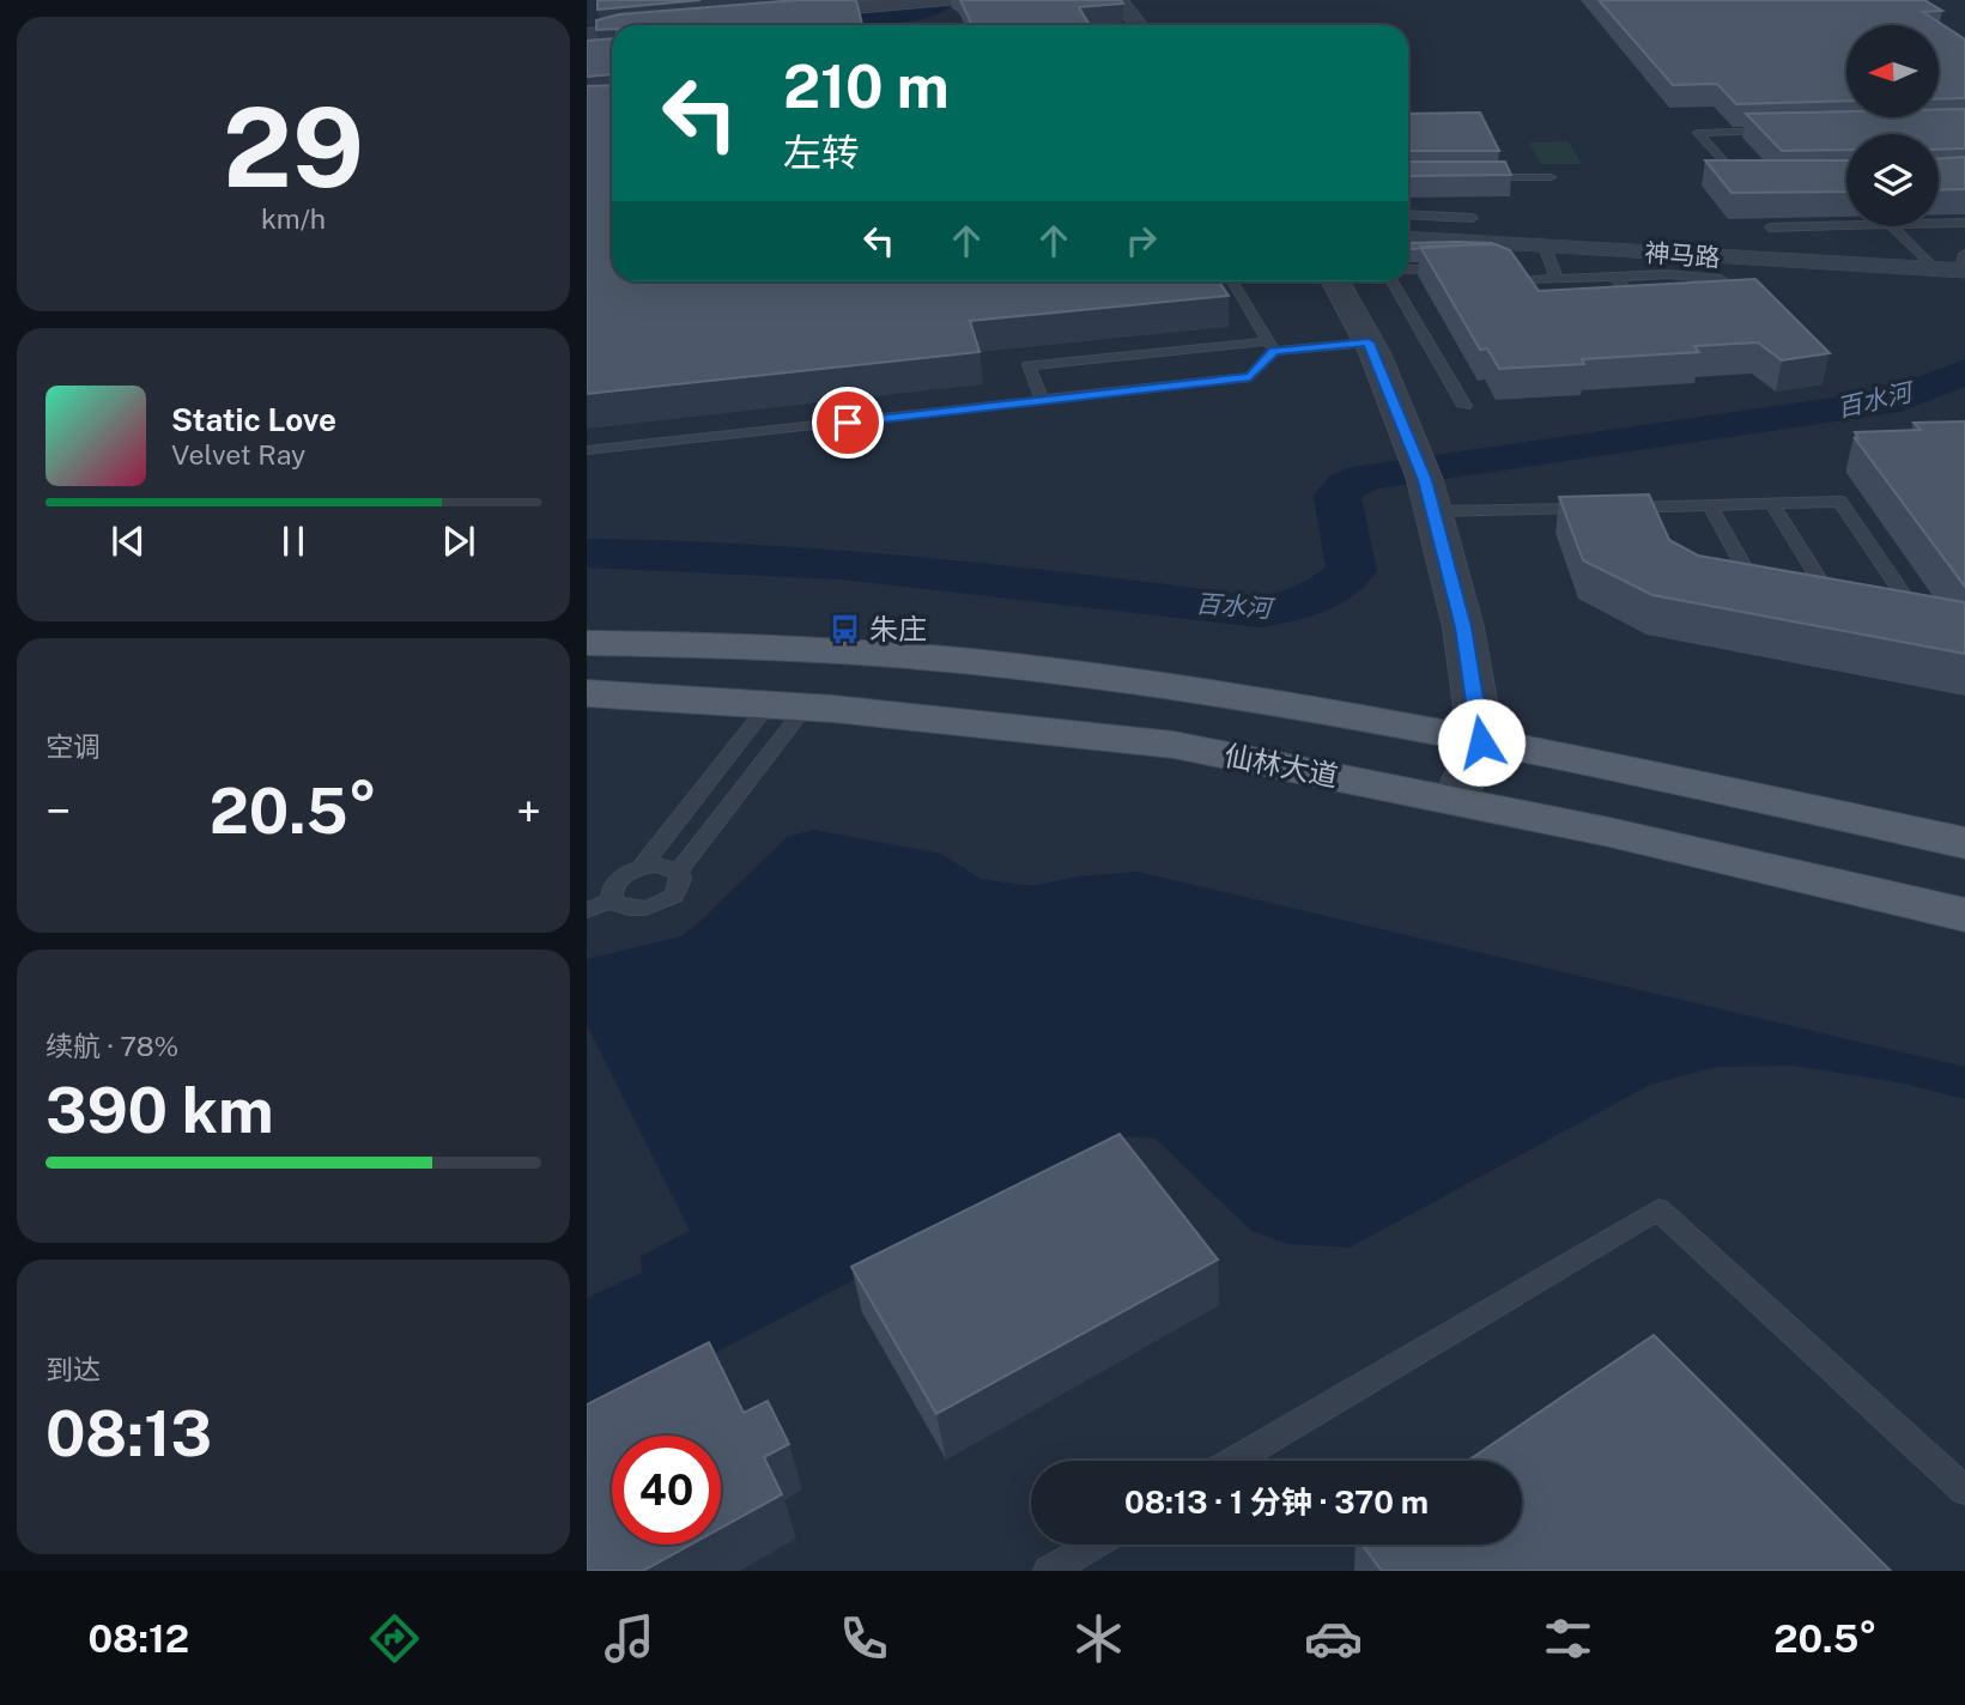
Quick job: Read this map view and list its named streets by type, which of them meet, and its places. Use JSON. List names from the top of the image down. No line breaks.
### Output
{"streets":{"main road":["仙林大道"],"street":["神马路"]},"water":["百水河"],"places":{"bus stop":["朱庄"]},"north":"left","page":{"tile":[["29","km/h"],"空调",["续航 · 78%","390 km"],["到达","08:13"]],"turn":["210 m","左转"],"song":["Static Love","Velvet Ray"],"heat":["−","20.5°","+"],"limit":"40","trip":"08:13 · 1 分钟 · 370 m","tabs":["08:12","20.5°"]}}
